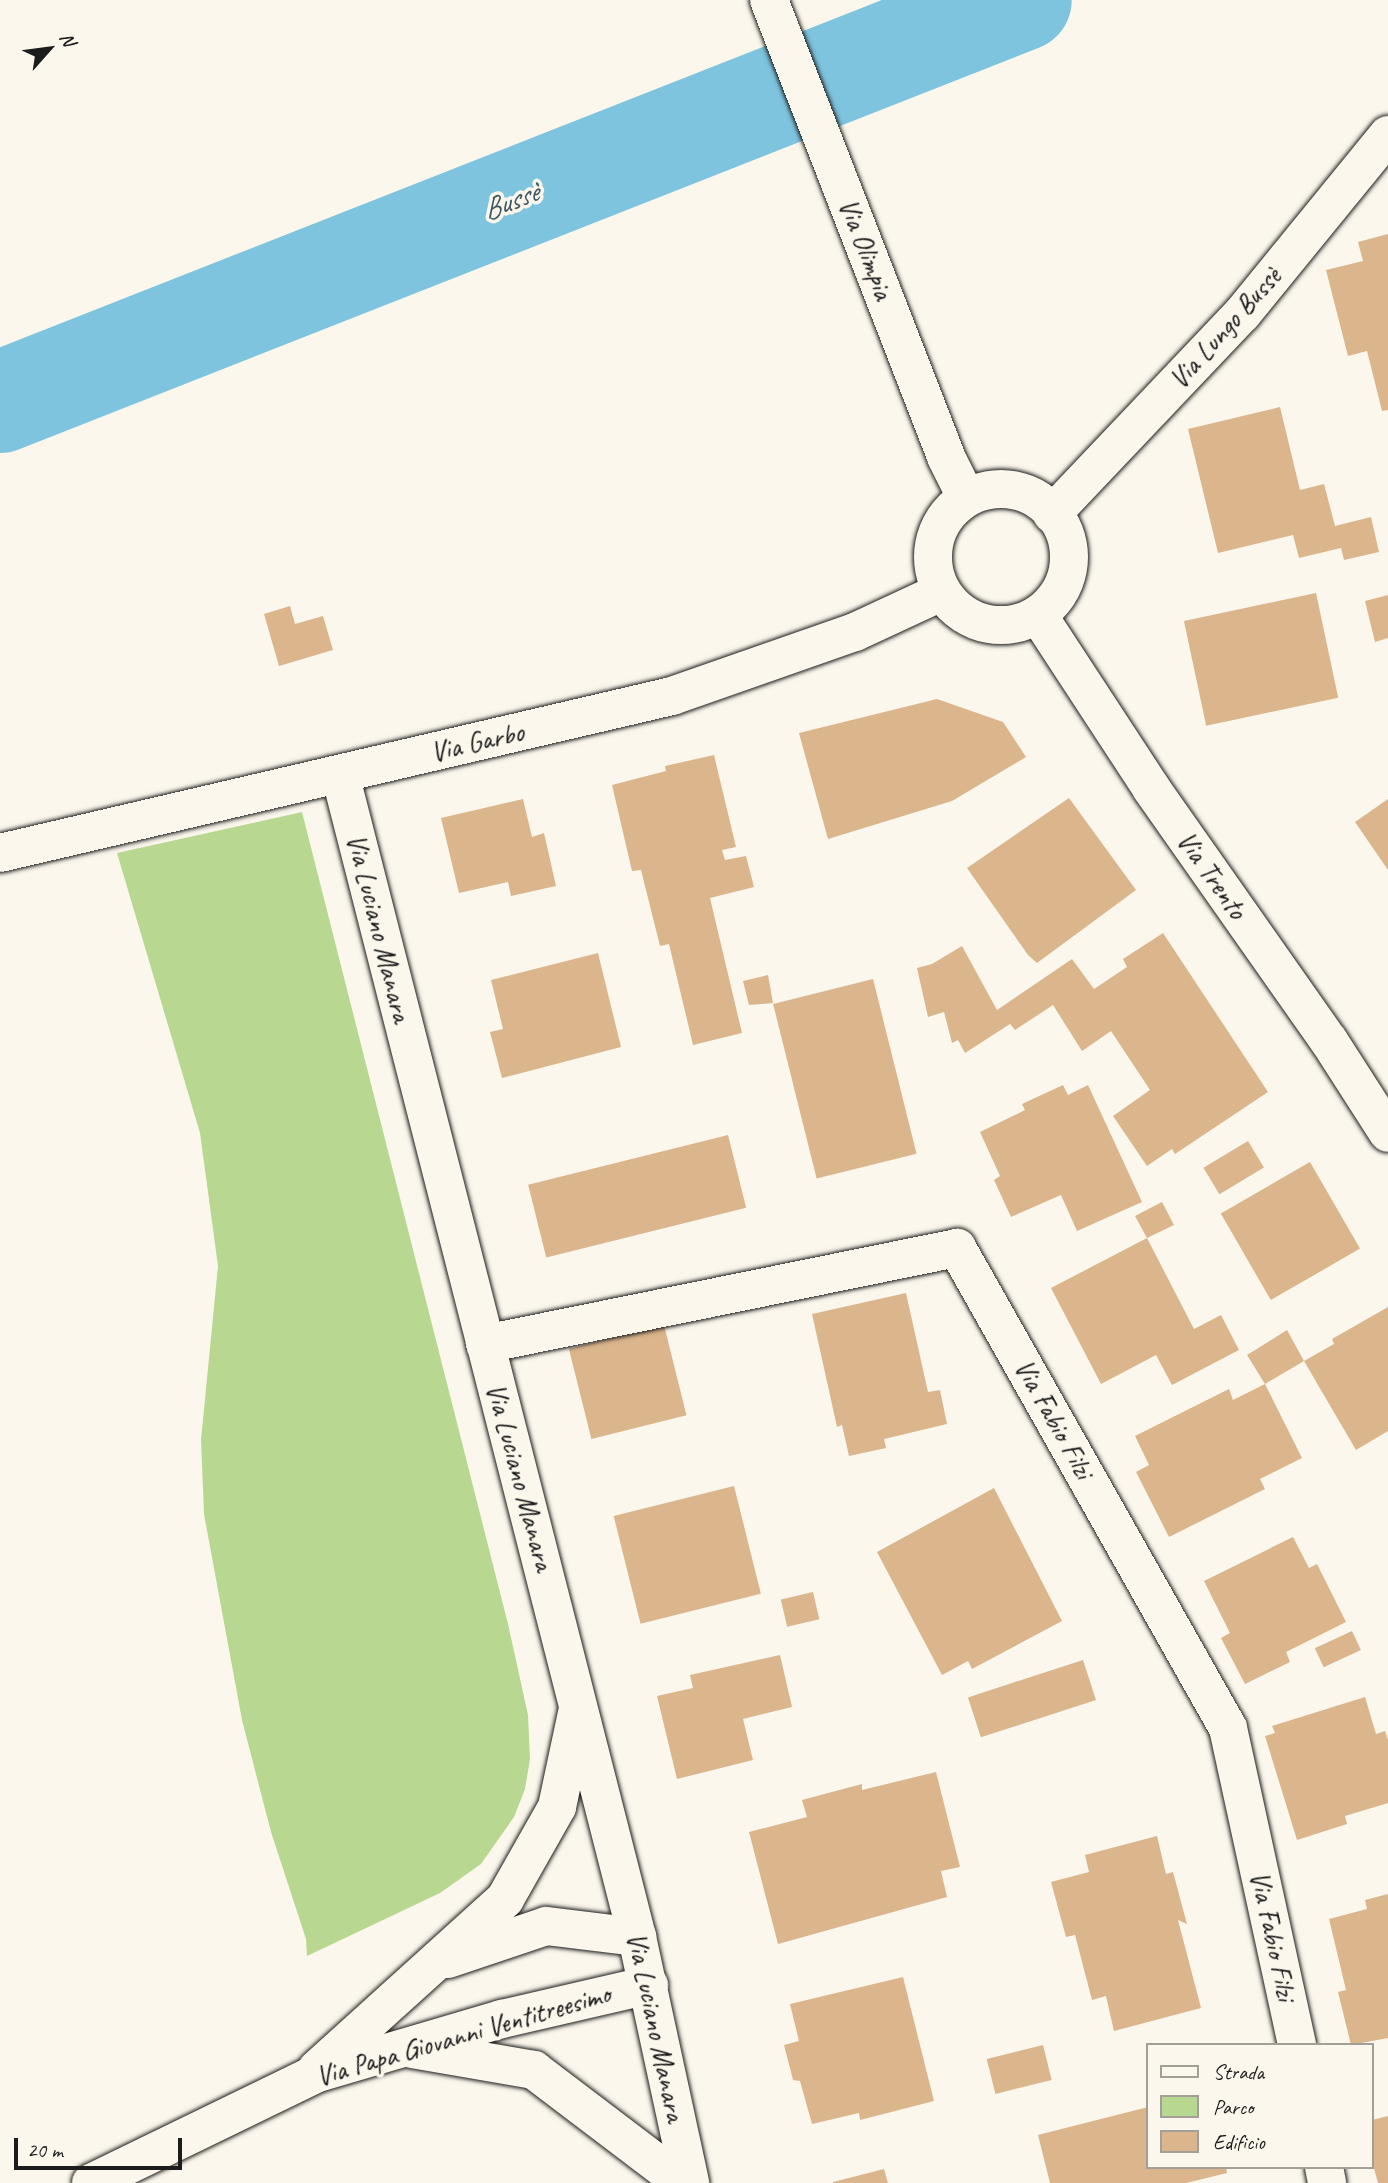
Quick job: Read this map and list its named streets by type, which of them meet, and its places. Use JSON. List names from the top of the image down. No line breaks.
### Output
{"streets":{"street":["Via Olimpia","Via Lungo Bussè","Via Garbo","Via Trento","Via Luciano Manara","Via Fabio Filzi","Via Papa Giovanni Ventitreesimo"]},"crossings":[["Via Olimpia","Via Lungo Bussè"],["Via Olimpia","Via Garbo"],["Via Olimpia","Via Trento"],["Via Lungo Bussè","Via Garbo"],["Via Lungo Bussè","Via Trento"],["Via Garbo","Via Trento"],["Via Garbo","Via Luciano Manara"],["Via Luciano Manara","Via Fabio Filzi"],["Via Luciano Manara","Via Papa Giovanni Ventitreesimo"]],"water":["Bussè"],"legend":["Strada","Parco","Edificio"],"scale_bar":"20 m","north":"top right"}
